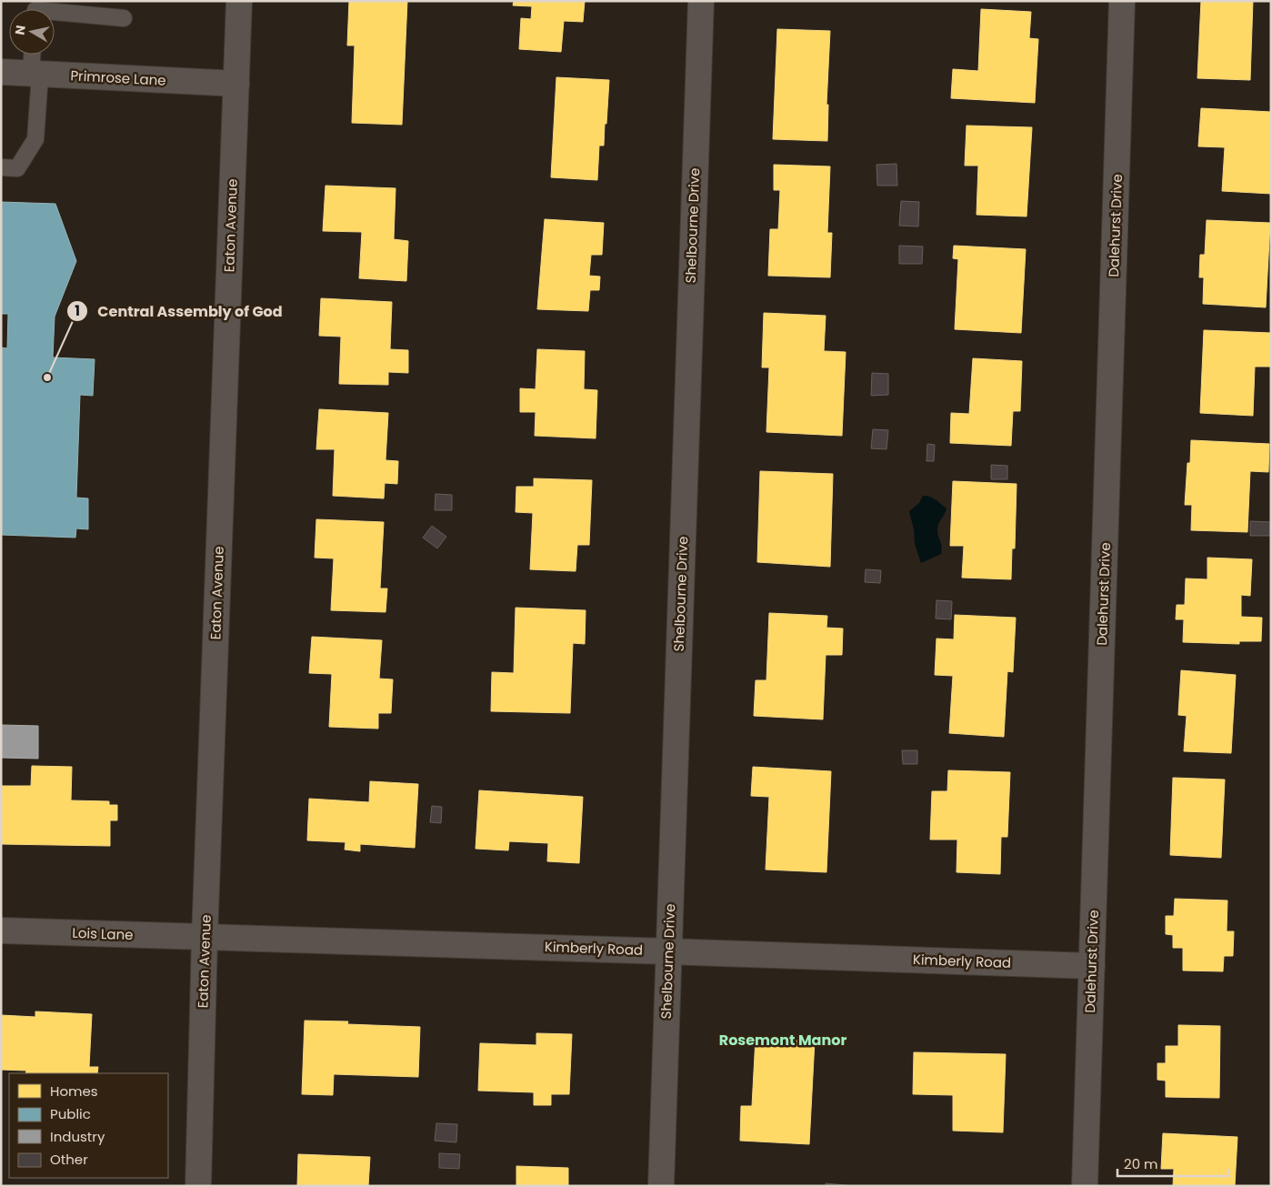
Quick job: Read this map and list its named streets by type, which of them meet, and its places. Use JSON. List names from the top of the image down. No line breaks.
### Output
{"streets":{"street":["Primrose Lane","Eaton Avenue","Shelbourne Drive","Dalehurst Drive","Lois Lane","Kimberly Road"]},"crossings":[["Primrose Lane","Eaton Avenue"],["Eaton Avenue","Lois Lane"],["Eaton Avenue","Kimberly Road"],["Shelbourne Drive","Kimberly Road"],["Dalehurst Drive","Kimberly Road"],["Lois Lane","Kimberly Road"]],"districts":["Rosemont Manor"],"places":["Central Assembly of God"],"legend":["Homes","Public","Industry","Other"],"scale_bar":"20 m","north":"left"}
